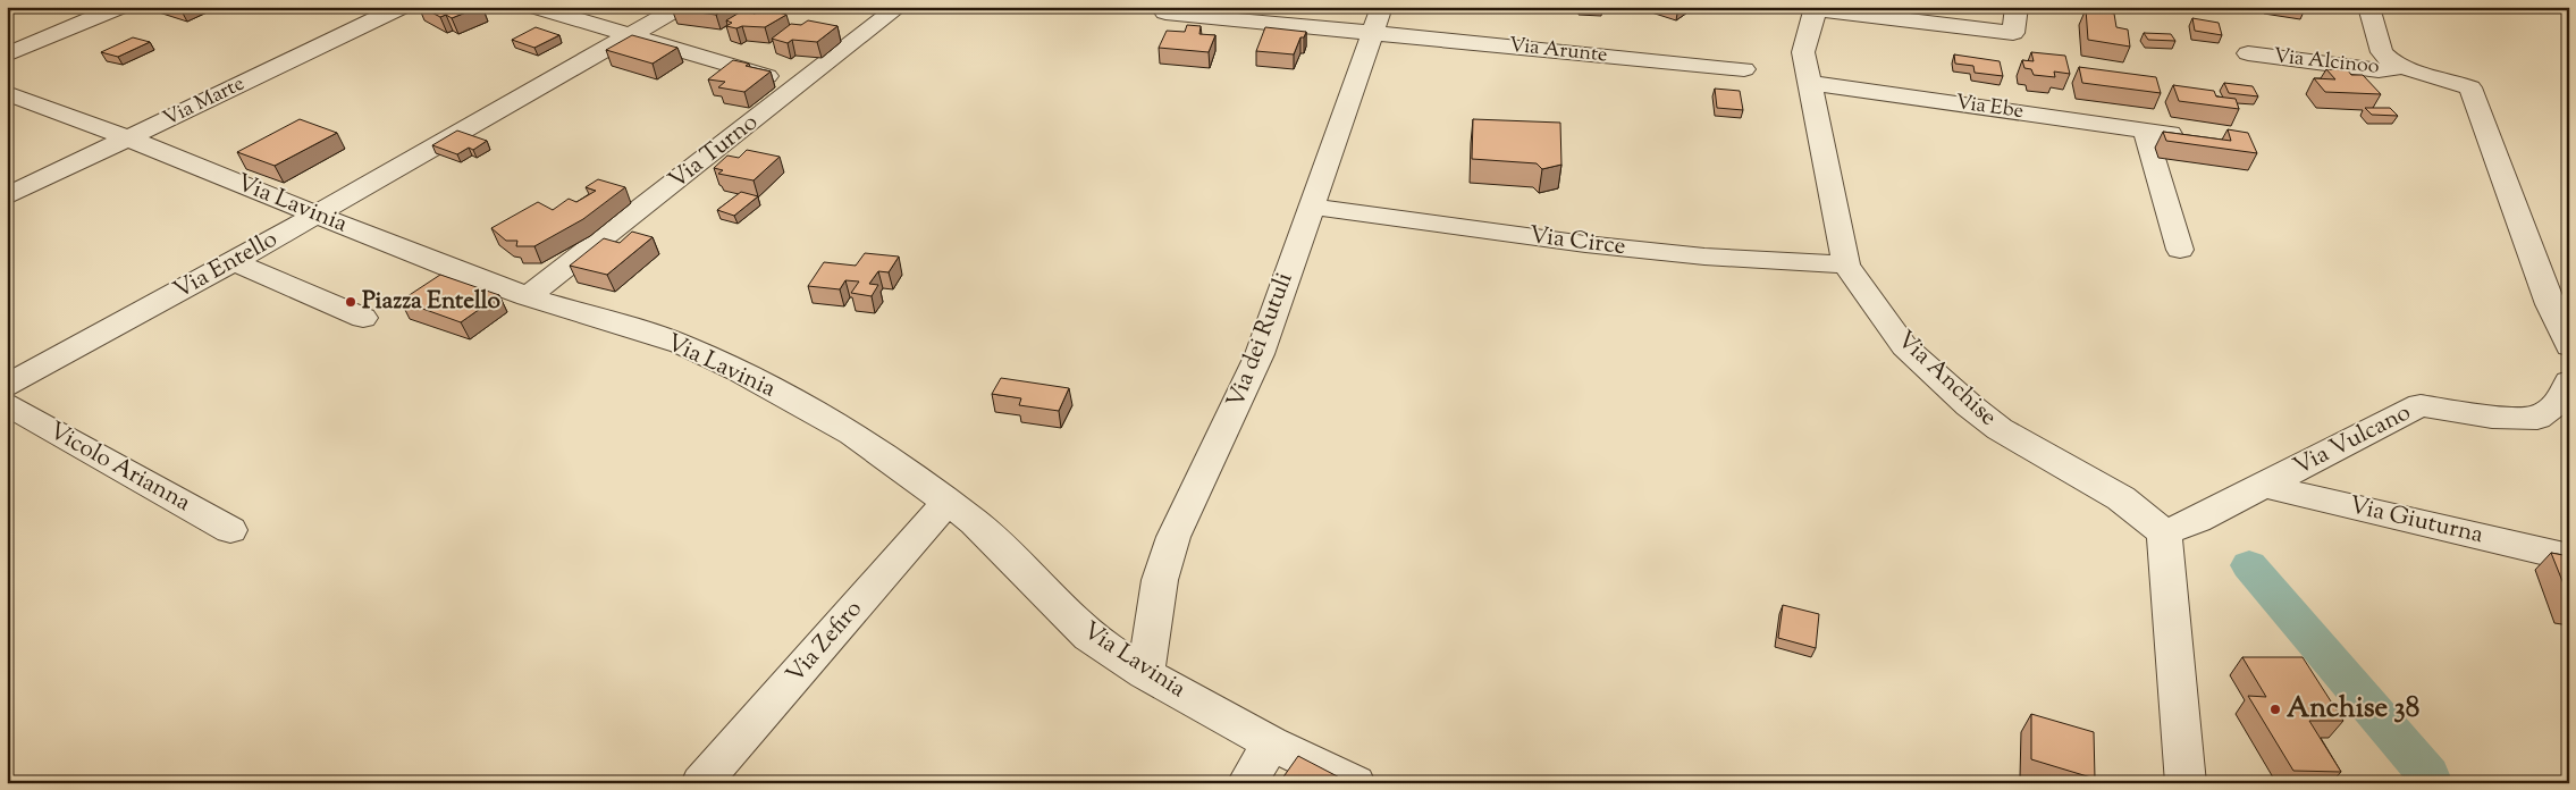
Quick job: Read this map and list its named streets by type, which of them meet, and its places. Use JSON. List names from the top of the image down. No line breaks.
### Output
{"streets":{"street":["Via Arunte","Via Alcinoo","Via Marte","Via Ebe","Via Turno","Via Lavinia","Via Circe","Via Entello","Via dei Rutuli","Via Anchise","Via Vulcano","Vicolo Arianna","Via Giuturna","Via Zefiro"]},"crossings":[["Via Arunte","Via dei Rutuli"],["Via Marte","Via Lavinia"],["Via Ebe","Via Anchise"],["Via Turno","Via Lavinia"],["Via Lavinia","Via Entello"],["Via Lavinia","Via dei Rutuli"],["Via Lavinia","Via Zefiro"],["Via Circe","Via dei Rutuli"],["Via Circe","Via Anchise"],["Via Anchise","Via Vulcano"],["Via Vulcano","Via Giuturna"]],"places":["Piazza Entello","Anchise 38"]}
